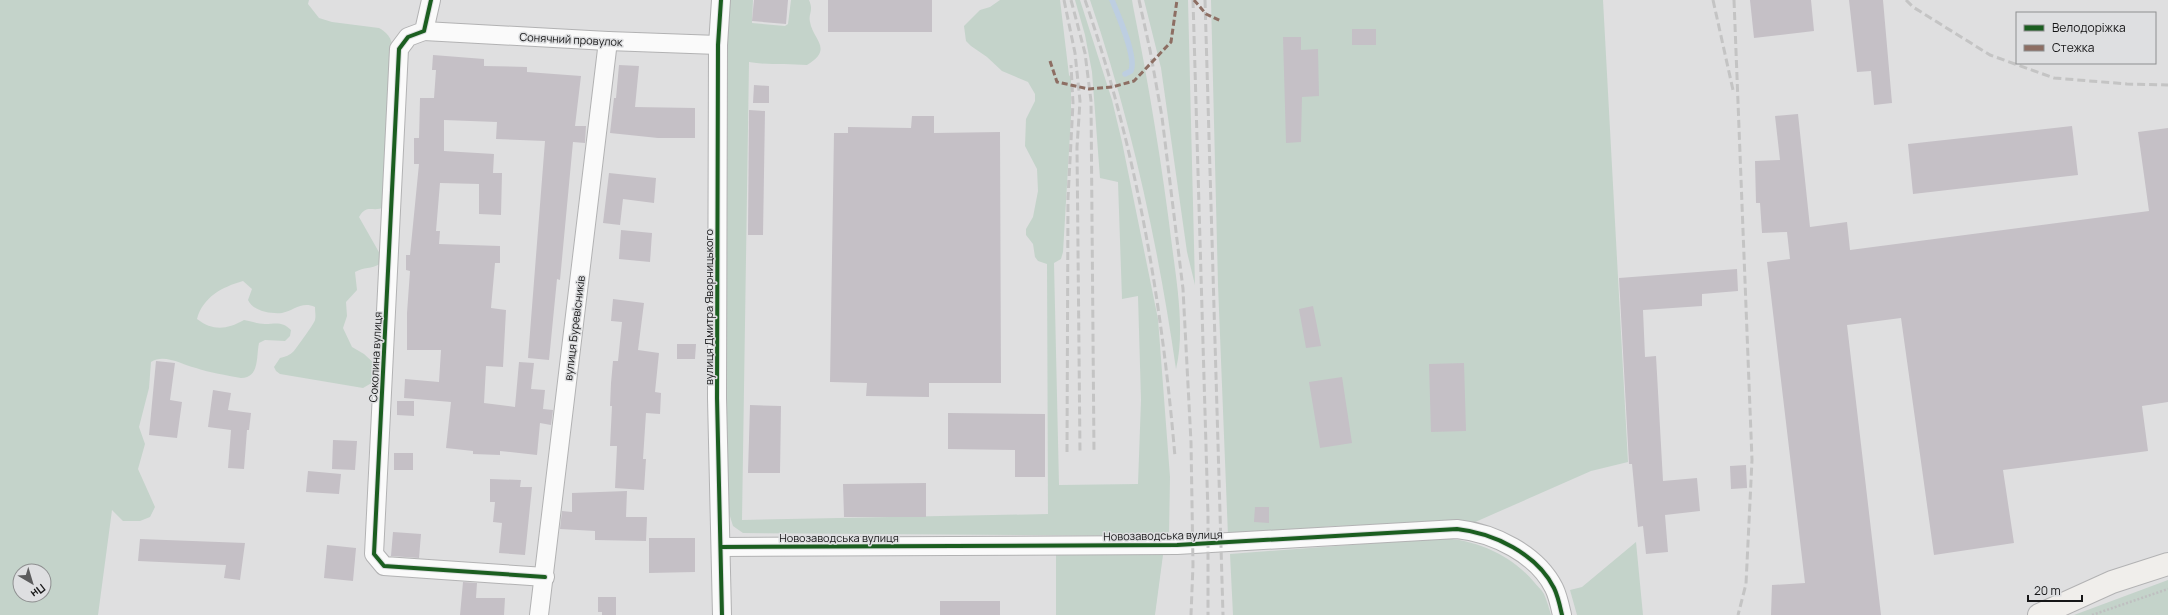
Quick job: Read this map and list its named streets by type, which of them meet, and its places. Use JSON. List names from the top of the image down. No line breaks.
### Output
{"streets":{"street":["Сонячний провулок","вулиця Дмитра Яворницького","вулиця Буревісників","Соколина вулиця","Новозаводська вулиця"]},"crossings":[["Сонячний провулок","вулиця Дмитра Яворницького"],["Сонячний провулок","вулиця Буревісників"],["Сонячний провулок","Соколина вулиця"],["вулиця Дмитра Яворницького","Новозаводська вулиця"],["вулиця Буревісників","Соколина вулиця"]],"legend":["Велодоріжка","Стежка"],"scale_bar":"20 m","north":"bottom right"}
